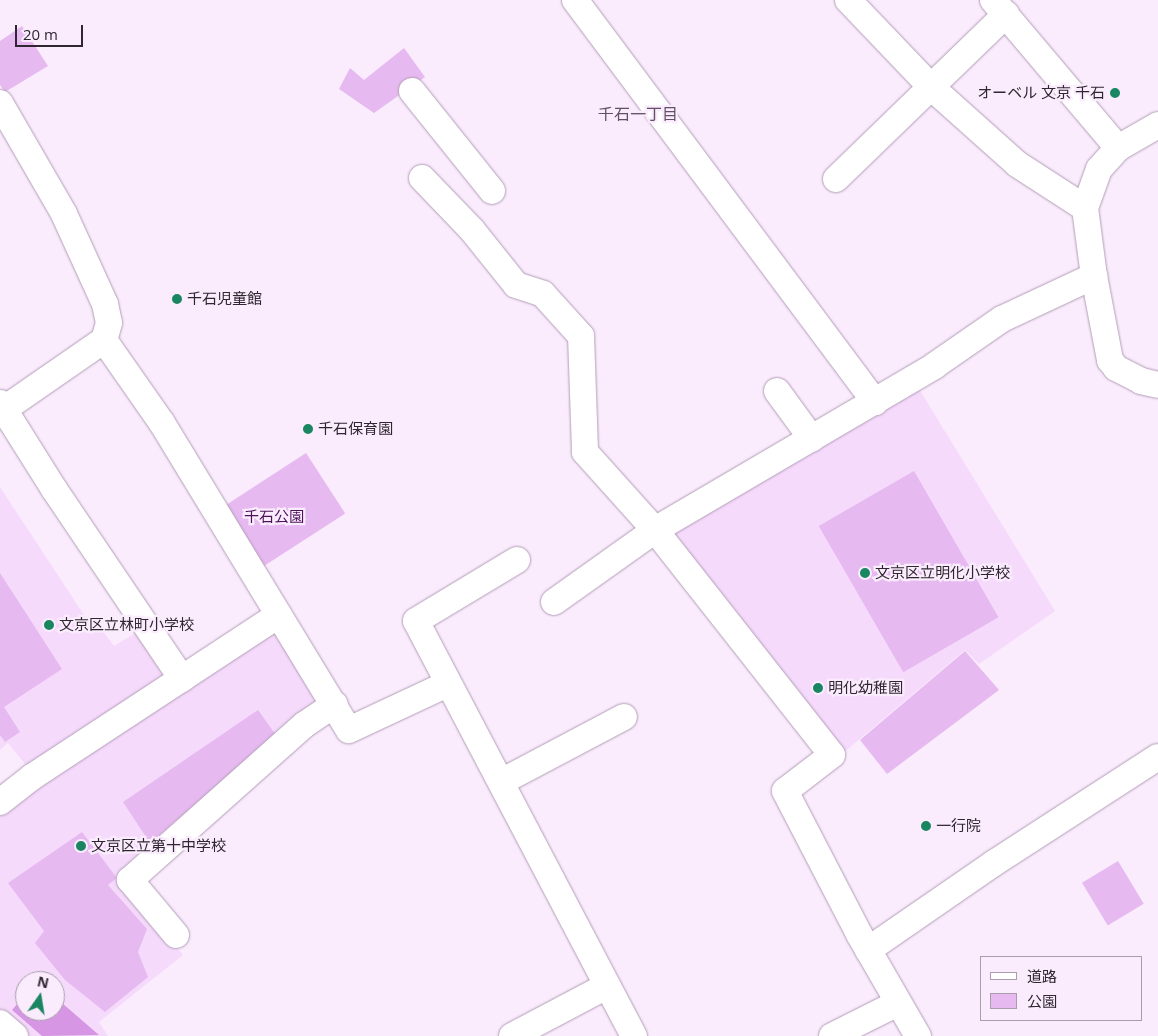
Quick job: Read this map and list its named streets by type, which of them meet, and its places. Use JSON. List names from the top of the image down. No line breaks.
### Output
{"districts":["千石一丁目"],"parks":["千石公園"],"places":["オーベル 文京 千石","千石児童館","千石保育園","文京区立明化小学校","文京区立林町小学校","明化幼稚園","一行院","文京区立第十中学校"],"legend":["道路","公園"],"scale_bar":"20 m","north":"top"}
